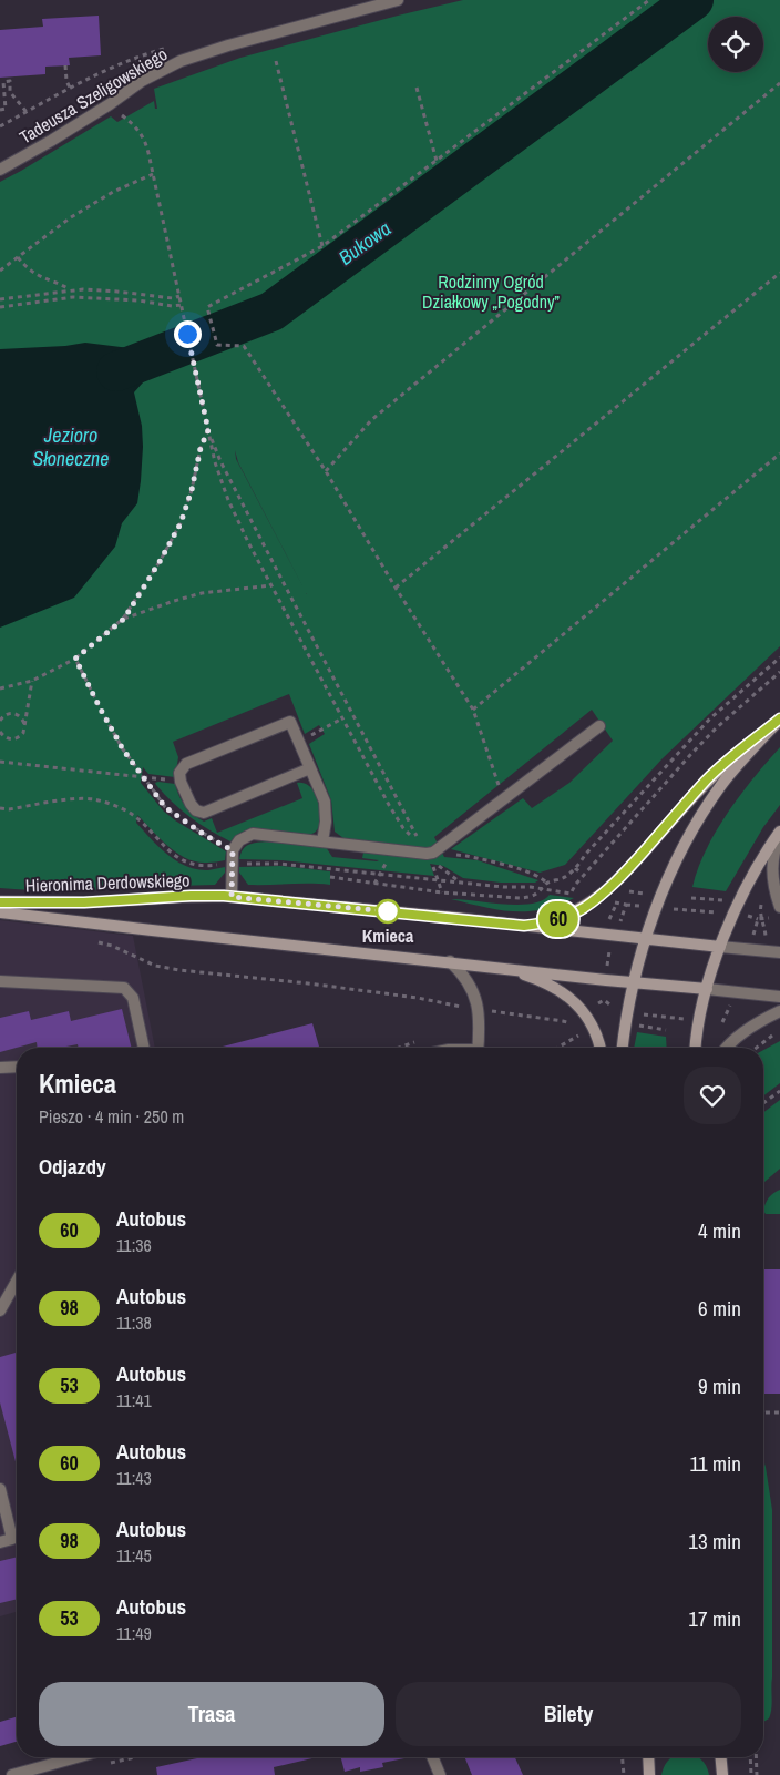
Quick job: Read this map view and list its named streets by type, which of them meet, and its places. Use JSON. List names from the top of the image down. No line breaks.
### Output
{"streets":{"main road":["Hieronima Derdowskiego"],"street":["Tadeusza Szeligowskiego"]},"water":["Bukowa","Jezioro Słoneczne"],"parks":["Rodzinny Ogród Działkowy „Pogodny”"],"places":["Kmieca"],"lines":["bus line 60"],"page":{"on_map":"60","heading":[["Kmieca","Pieszo · 4 min · 250 m"],"Odjazdy"],"list":[{"mark":"60","name":"Autobus","note":"11:36","value":"4 min"},{"mark":"98","name":"Autobus","note":"11:38","value":"6 min"},{"mark":"53","name":"Autobus","note":"11:41","value":"9 min"},{"mark":"60","name":"Autobus","note":"11:43","value":"11 min"},{"mark":"98","name":"Autobus","note":"11:45","value":"13 min"},{"mark":"53","name":"Autobus","note":"11:49","value":"17 min"}],"buttons":["Trasa","Bilety"]}}
